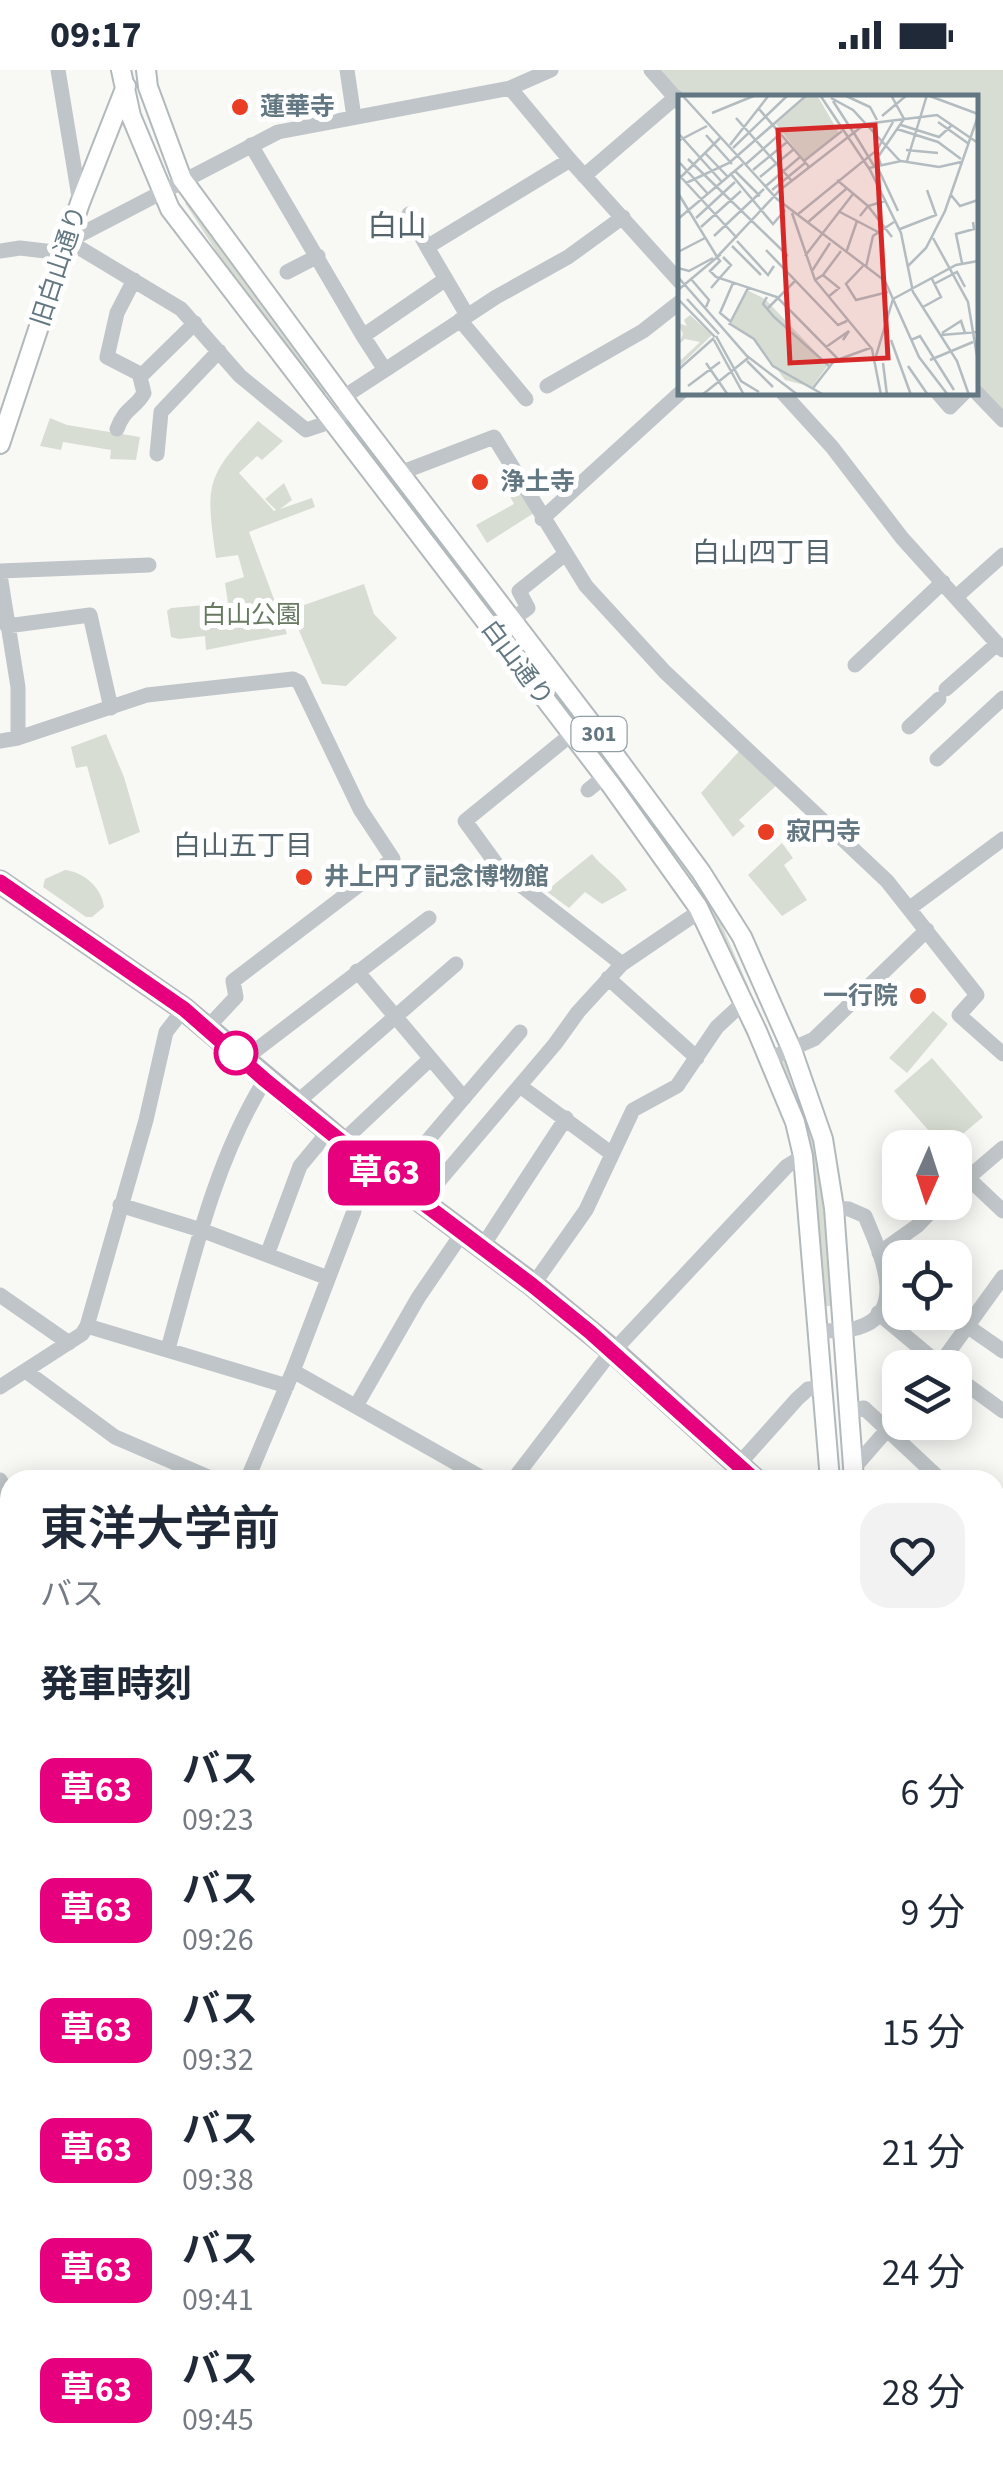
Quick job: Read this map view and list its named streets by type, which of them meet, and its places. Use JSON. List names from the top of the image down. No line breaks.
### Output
{"streets":{"main road":["旧白山通り","白山通り","301"]},"crossings":[["旧白山通り","白山通り"],["旧白山通り","301"],["白山通り","301"]],"districts":["白山","白山四丁目","白山五丁目"],"parks":["白山公園"],"places":["蓮華寺","浄土寺","寂円寺","井上円了記念博物館","一行院"],"lines":["bus line 草63"],"north":"bottom","page":{"status":"09:17","on_map":"草63","heading":[["東洋大学前","バス"],"発車時刻"],"list":[{"mark":"草63","name":"バス","note":"09:23","value":"6 分"},{"mark":"草63","name":"バス","note":"09:26","value":"9 分"},{"mark":"草63","name":"バス","note":"09:32","value":"15 分"},{"mark":"草63","name":"バス","note":"09:38","value":"21 分"},{"mark":"草63","name":"バス","note":"09:41","value":"24 分"},{"mark":"草63","name":"バス","note":"09:45","value":"28 分"}]}}
